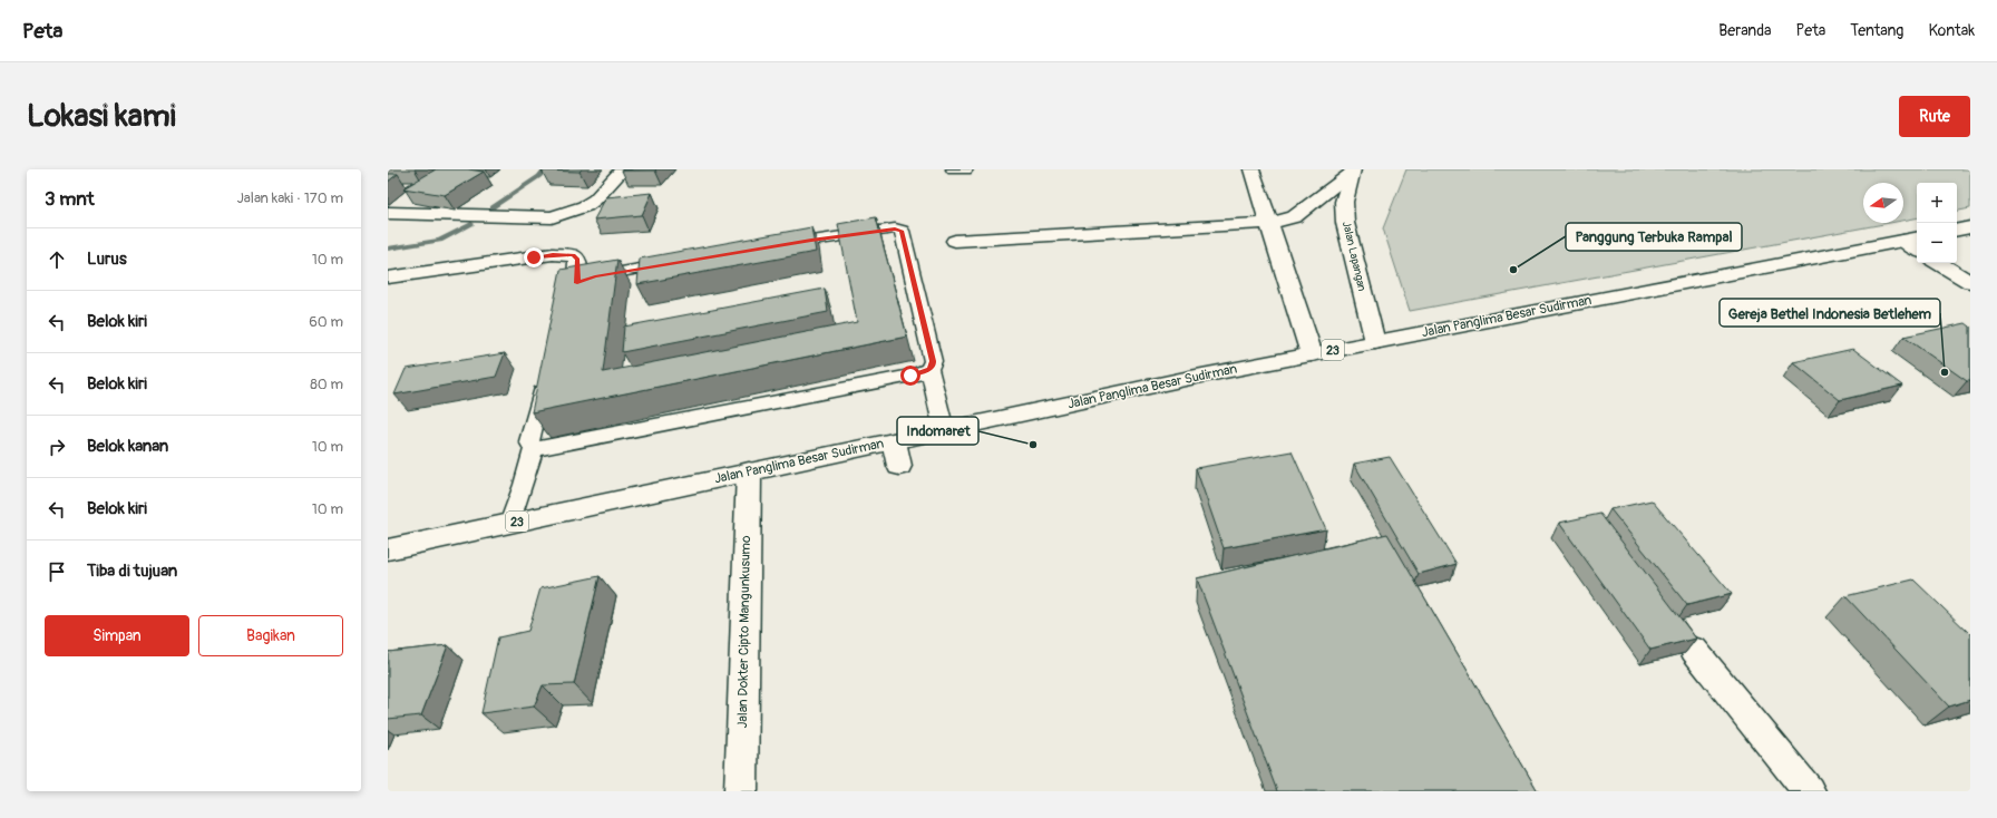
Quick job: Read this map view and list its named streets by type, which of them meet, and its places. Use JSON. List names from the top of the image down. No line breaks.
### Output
{"streets":{"main road":["Jalan Lapangan","Jalan Panglima Besar Sudirman","23","Jalan Dokter Cipto Mangunkusumo"]},"crossings":[["Jalan Lapangan","Jalan Panglima Besar Sudirman"],["Jalan Panglima Besar Sudirman","Jalan Dokter Cipto Mangunkusumo"]],"places":["Panggung Terbuka Rampal","Gereja Bethel Indonesia Betlehem","Indomaret"],"north":"left","page":{"header":"Peta","nav":["Beranda","Peta","Tentang","Kontak"],"buttons":["Rute",["Simpan","Bagikan"]],"title":"Lokasi kami","heading":["3 mnt","Jalan kaki · 170 m"],"map_buttons":["+","−"],"list":[["Lurus","10 m"],["Belok kiri","60 m"],["Belok kiri","80 m"],["Belok kanan","10 m"],["Belok kiri","10 m"],"Tiba di tujuan"]}}
